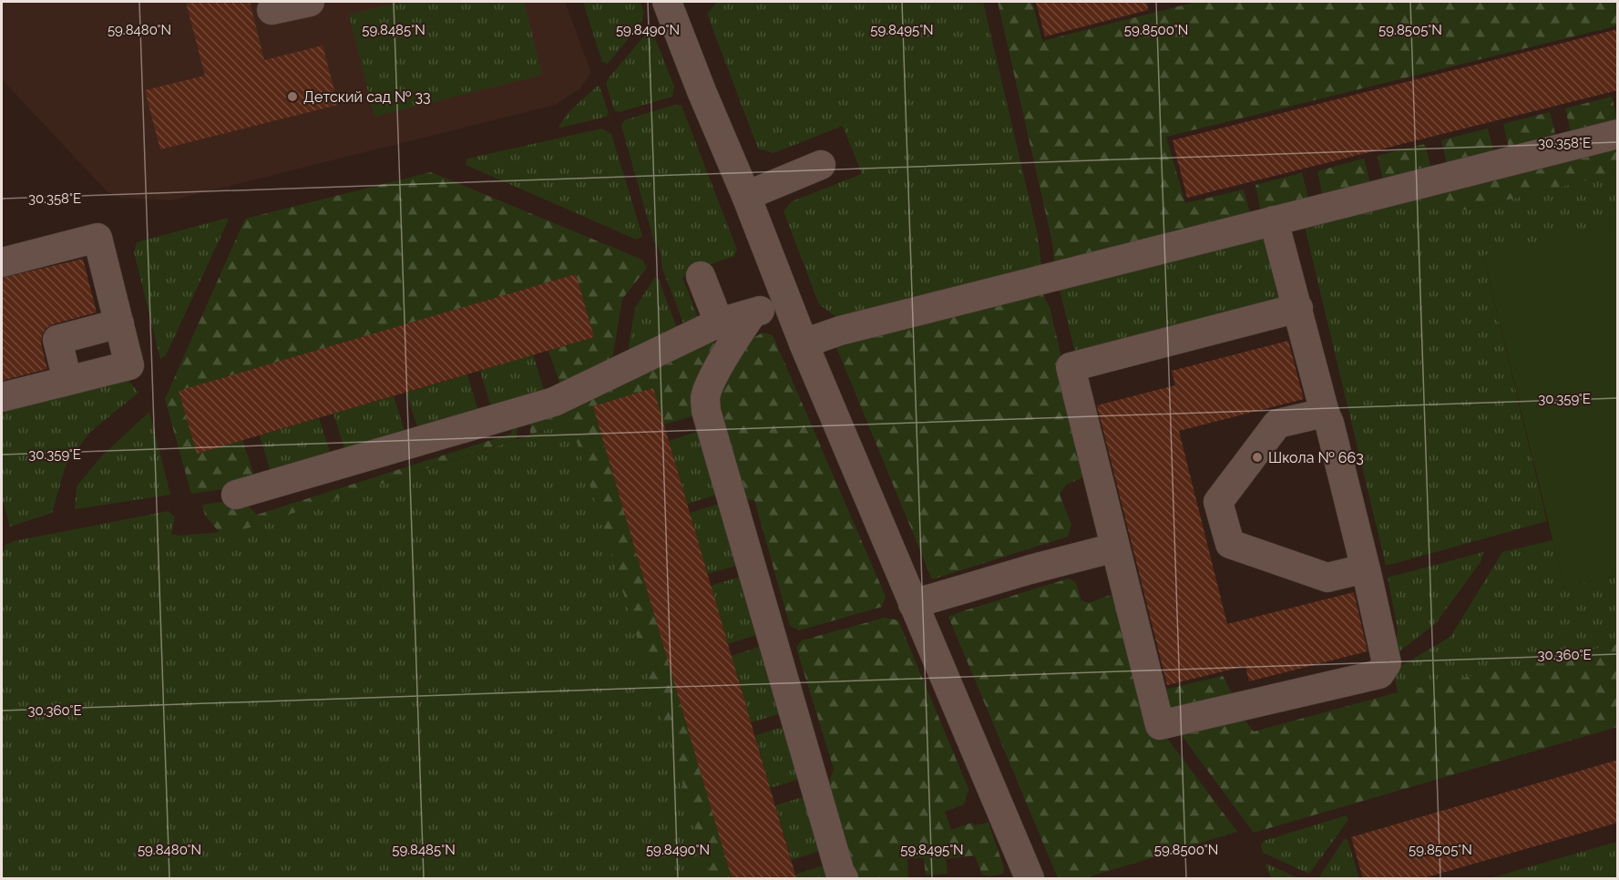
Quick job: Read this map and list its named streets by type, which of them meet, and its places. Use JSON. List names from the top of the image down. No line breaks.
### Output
{"places":["Детский сад № 33","Школа № 663"],"coordinates":["59.8480°N","59.8485°N","59.8490°N","59.8495°N","59.8500°N","59.8505°N","30.358°E","30.359°E","30.360°E"]}
